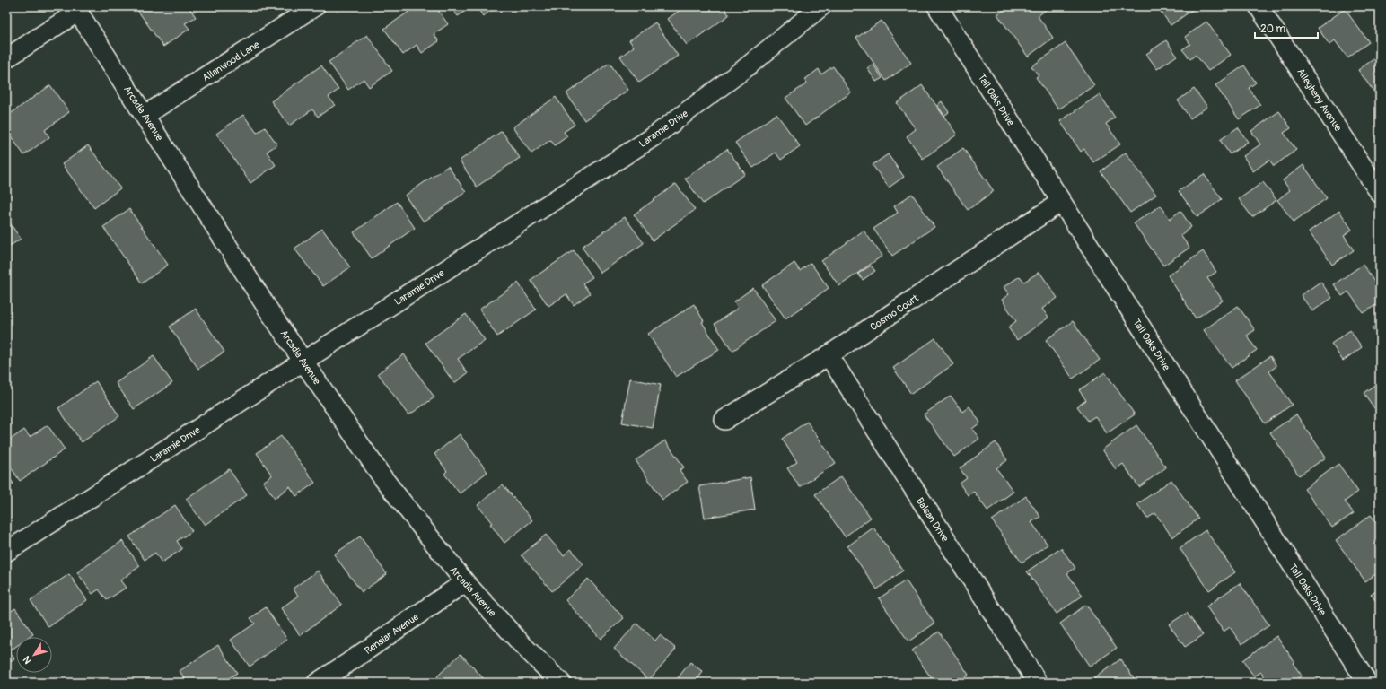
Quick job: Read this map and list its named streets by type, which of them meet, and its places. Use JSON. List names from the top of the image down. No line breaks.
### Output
{"streets":{"street":["Allanwood Lane","Tall Oaks Drive","Allegheny Avenue","Arcadia Avenue","Laramie Drive","Cosmo Court","Balsan Drive","Renslar Avenue"]},"crossings":[["Allanwood Lane","Arcadia Avenue"],["Tall Oaks Drive","Cosmo Court"],["Arcadia Avenue","Laramie Drive"],["Arcadia Avenue","Renslar Avenue"],["Cosmo Court","Balsan Drive"]],"scale_bar":"20 m","north":"bottom left"}
